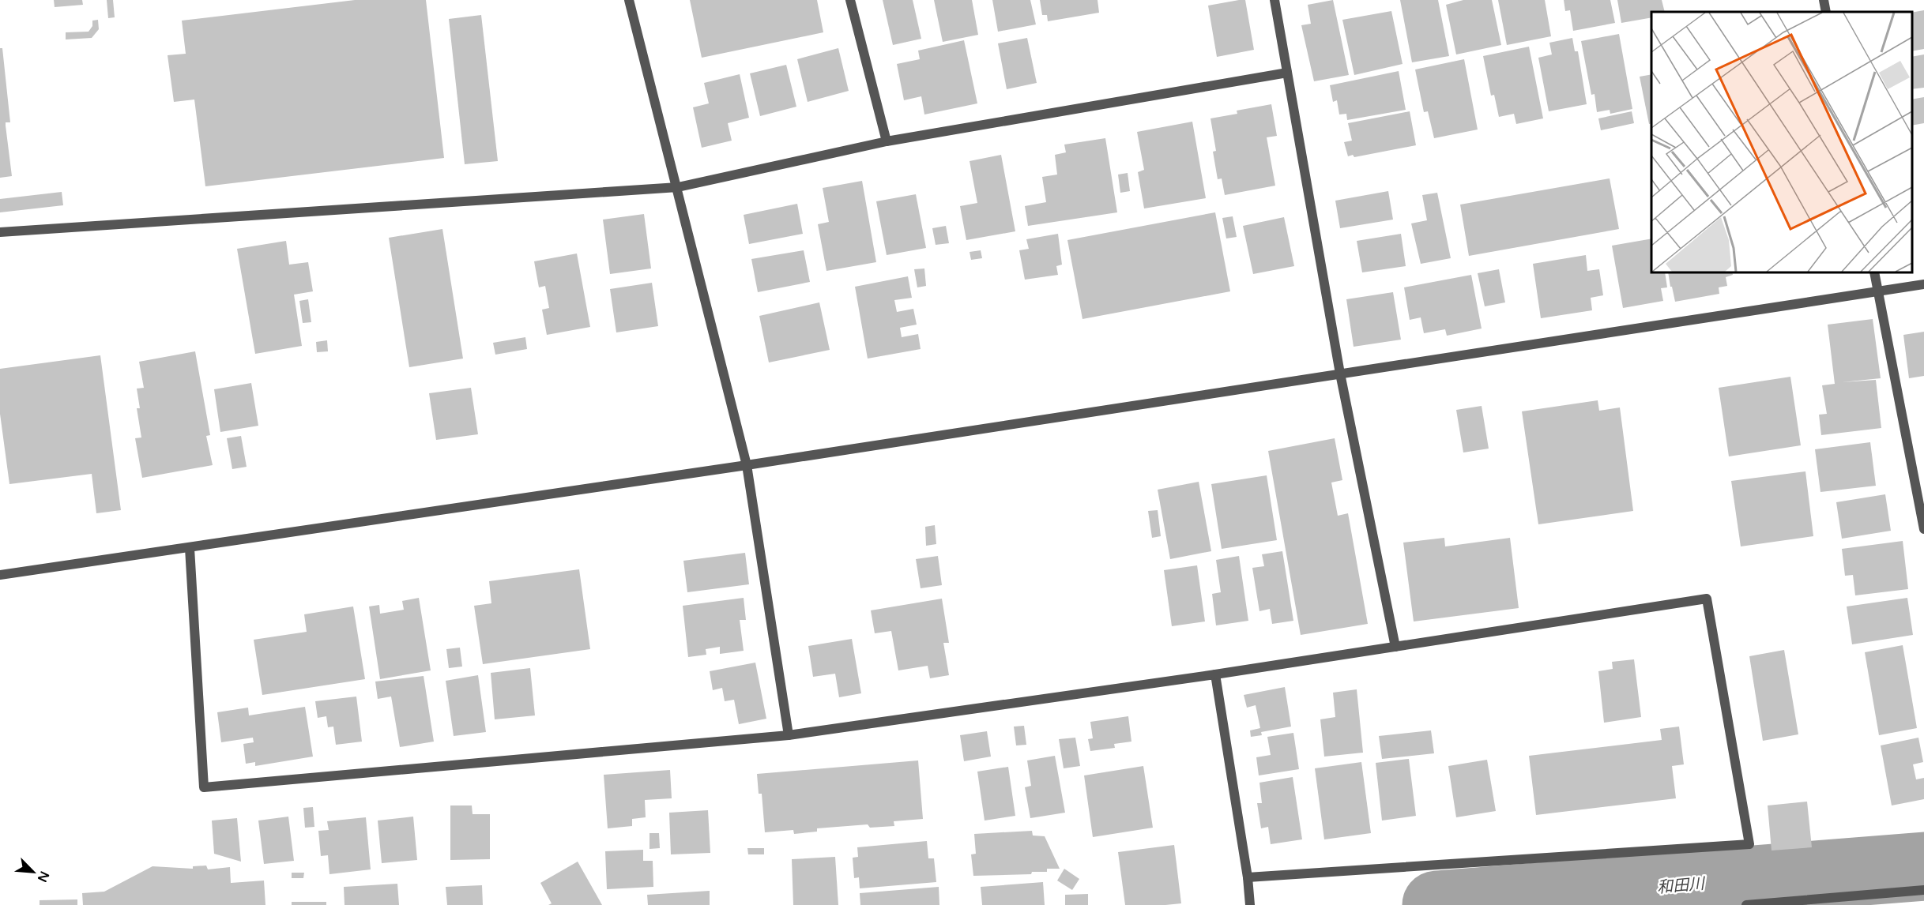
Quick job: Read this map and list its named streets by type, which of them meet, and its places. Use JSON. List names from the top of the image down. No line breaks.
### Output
{"water":["和田川"],"north":"bottom right"}
